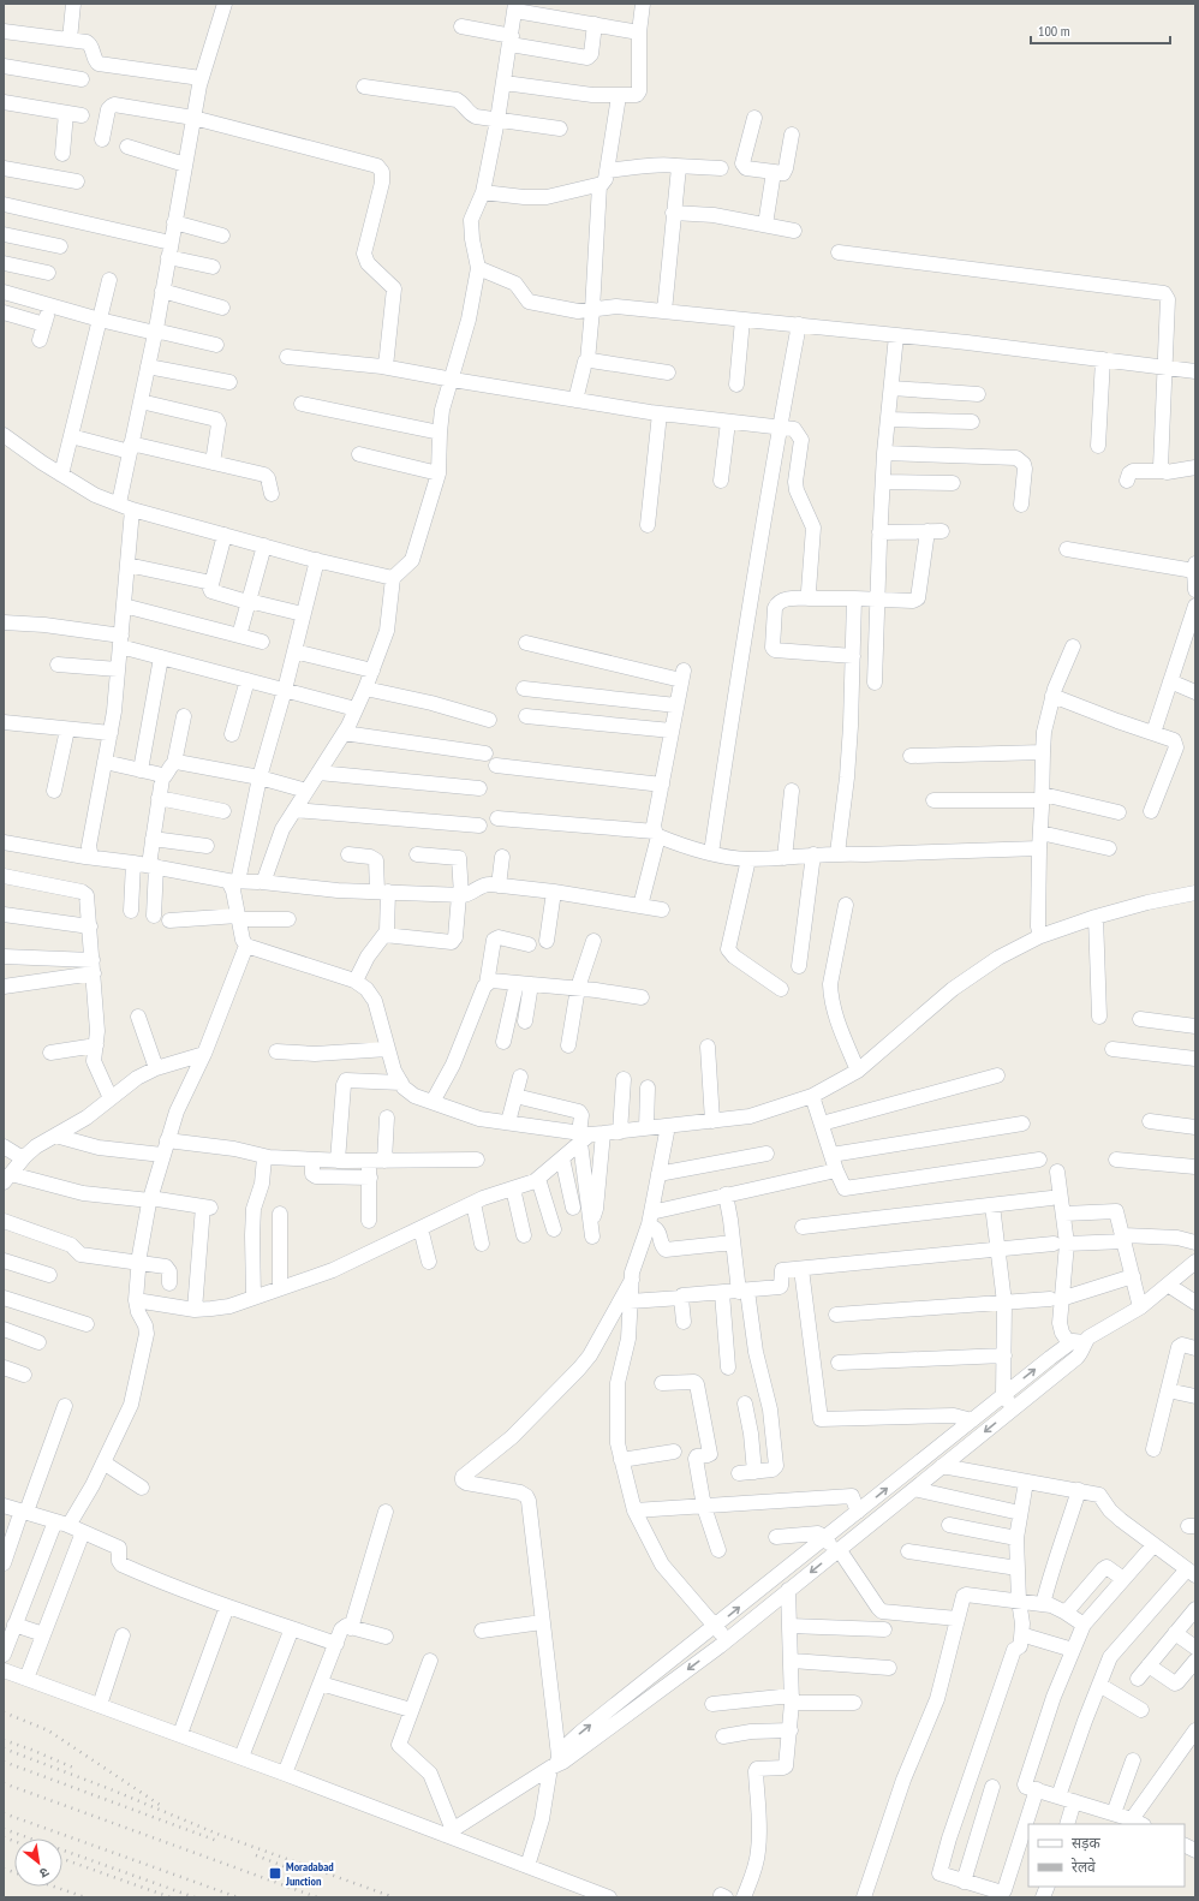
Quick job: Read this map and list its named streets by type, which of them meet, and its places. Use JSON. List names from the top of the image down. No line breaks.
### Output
{"places":{"transit":["Moradabad Junction"]},"legend":["सड़क","रेलवे"],"scale_bar":"100 m","north":"bottom right"}
